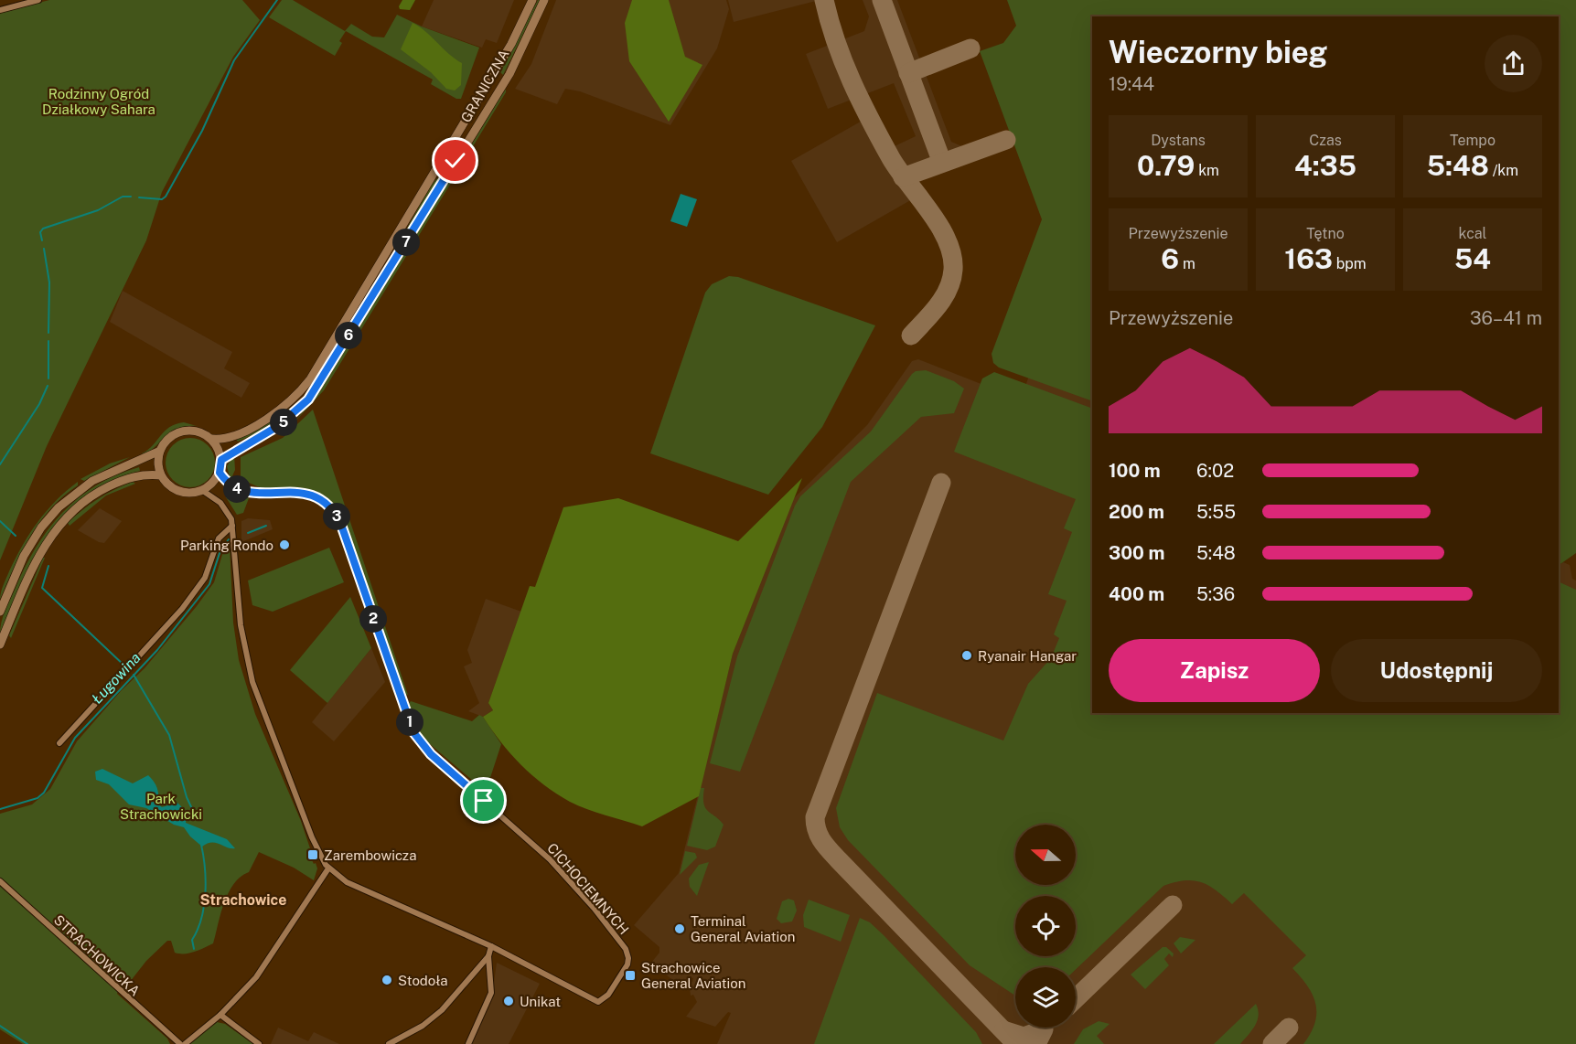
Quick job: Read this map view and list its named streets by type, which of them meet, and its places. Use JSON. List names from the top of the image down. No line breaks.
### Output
{"streets":{"main road":["GRANICZNA"],"street":["CICHOCIEMNYCH","STRACHOWICKA"]},"crossings":[["GRANICZNA","CICHOCIEMNYCH"]],"districts":["Strachowice"],"water":["Ługowina"],"parks":["Rodzinny Ogród Działkowy Sahara","Park Strachowicki"],"places":{"other":["Parking Rondo","Ryanair Hangar","Terminal General Aviation","Stodoła","Unikat"],"transit":["Zarembowicza","Strachowice General Aviation"]},"north":"left","page":{"heading":["Wieczorny bieg","19:44"],"stats":[["Dystans","0.79 km"],["Czas","4:35"],["Tempo","5:48 /km"],["Przewyższenie","6 m"],["Tętno","163 bpm"],["kcal","54"]],"pins":["7","6","5","4","3","2","1"],"chart":["Przewyższenie","36–41 m"],"list":[{"name":"100 m","note":"6:02"},{"name":"200 m","note":"5:55"},{"name":"300 m","note":"5:48"},{"name":"400 m","note":"5:36"}],"buttons":["Zapisz","Udostępnij"]}}
